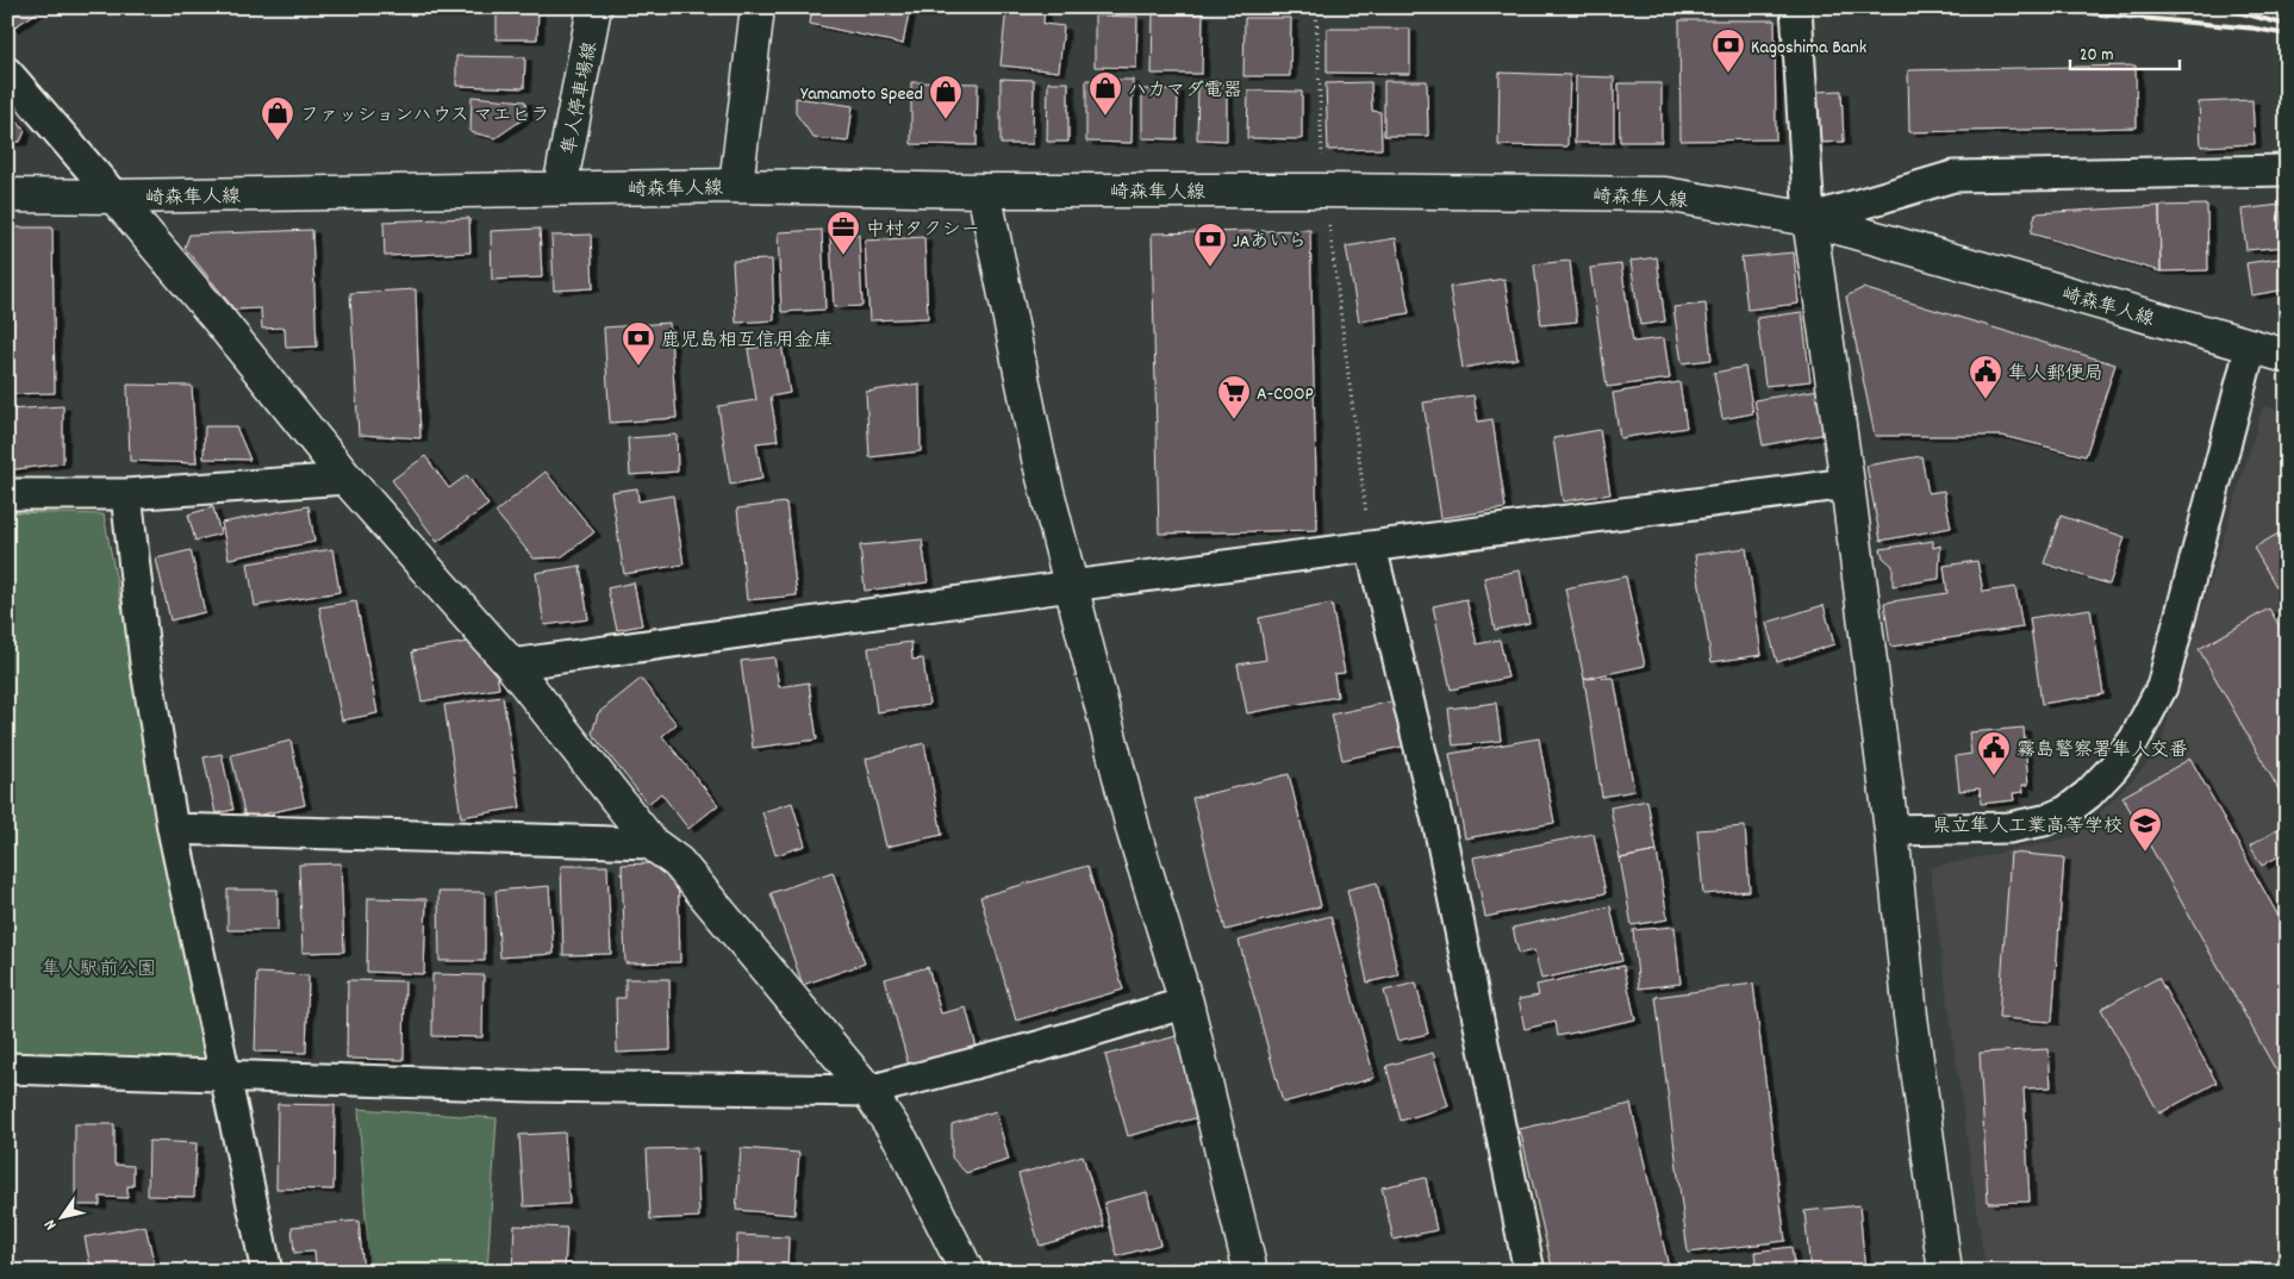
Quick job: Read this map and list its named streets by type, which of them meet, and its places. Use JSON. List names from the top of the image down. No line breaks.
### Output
{"streets":{"street":["隼人停車場線","崎森隼人線"]},"crossings":[["隼人停車場線","崎森隼人線"]],"parks":["隼人駅前公園"],"places":{"bank":["Kagoshima Bank","JAあいら","鹿児島相互信用金庫"],"shop":["ハカマダ電器","Yamamoto Speed","ファッションハウス マエヒラ"],"office":["中村タクシー"],"public building":["隼人郵便局","霧島警察署隼人交番"],"supermarket":["A-COOP"],"school or university":["県立隼人工業高等学校"]},"scale_bar":"20 m","north":"bottom left"}
